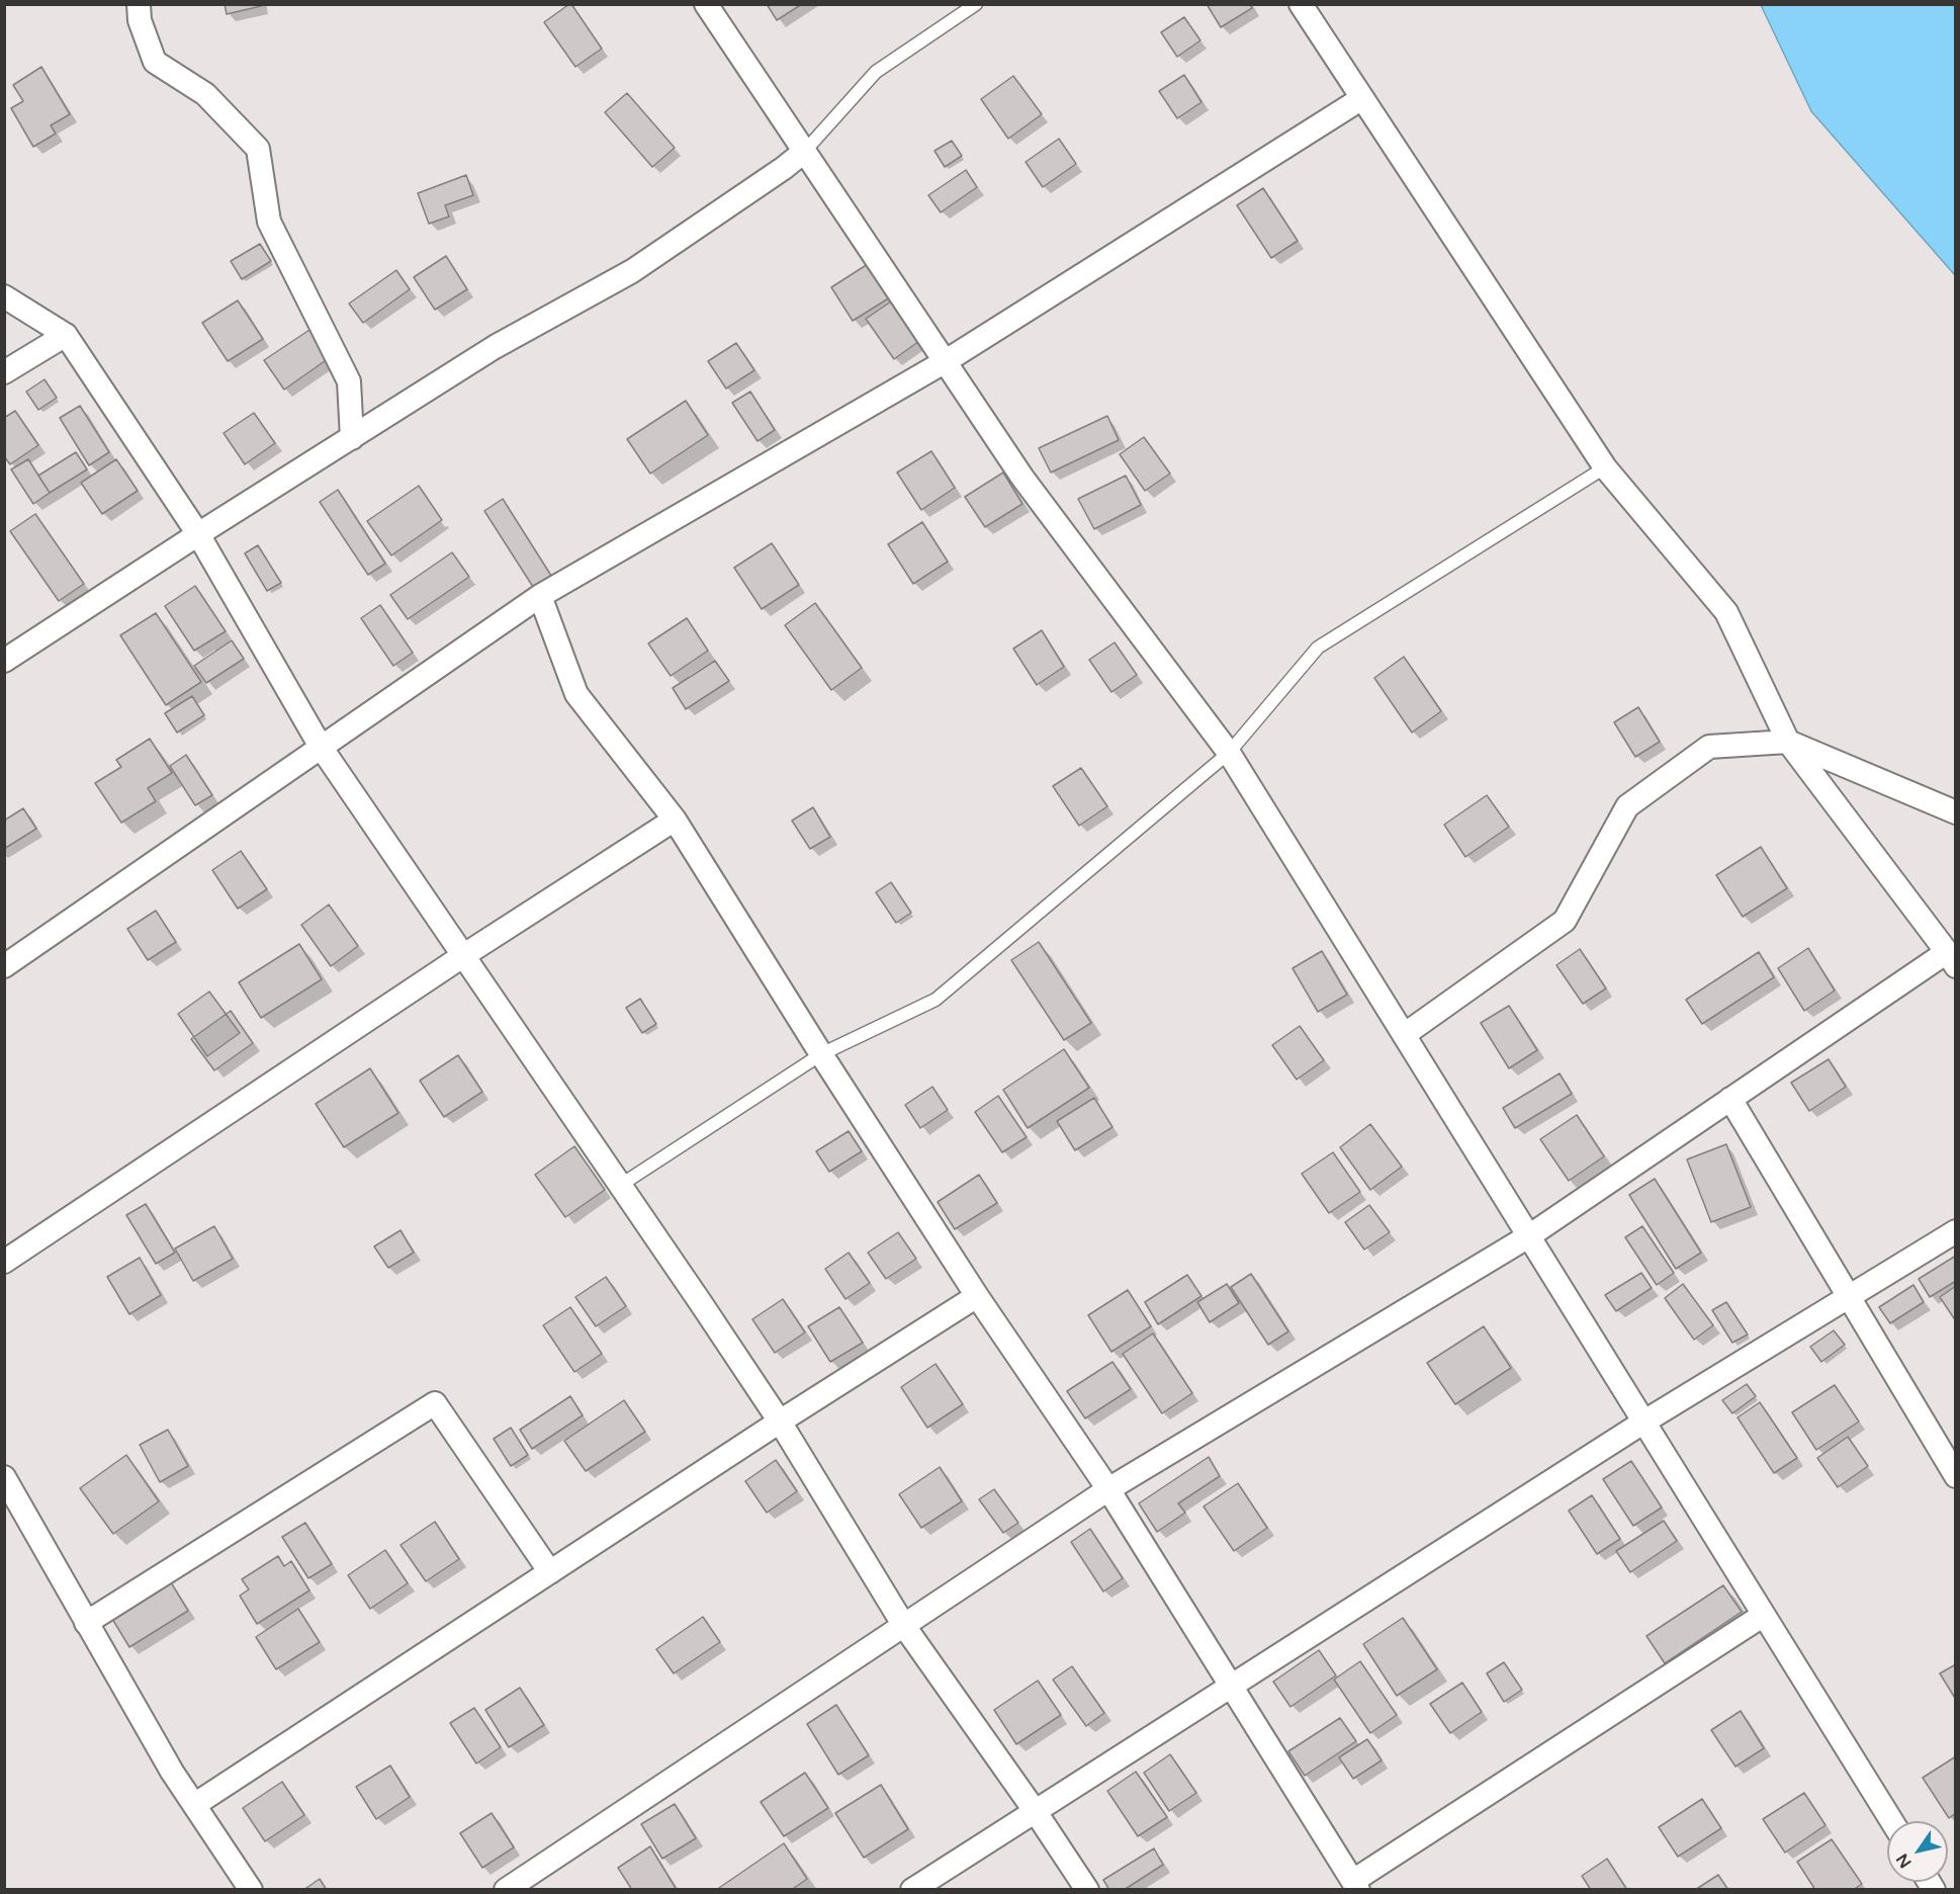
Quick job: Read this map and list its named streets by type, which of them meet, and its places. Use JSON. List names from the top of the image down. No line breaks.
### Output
{"north":"bottom left"}
